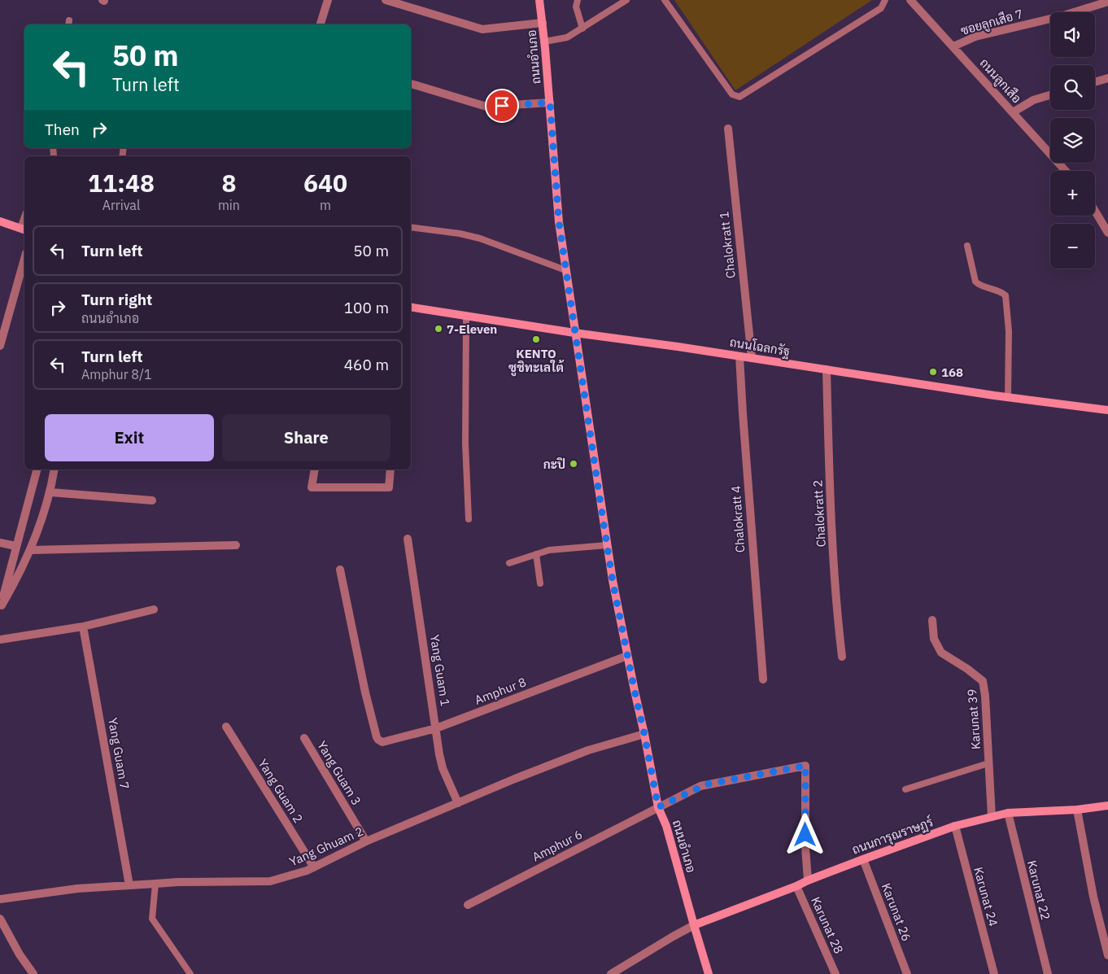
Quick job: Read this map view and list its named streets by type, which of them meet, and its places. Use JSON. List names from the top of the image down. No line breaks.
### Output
{"streets":{"street":["ซอยลูกเสือ 7","ถนนอำเภอ","ถนนลูกเสือ","Chalokratt 1","ถนนโฉลกรัฐ","Chalokratt 2","Chalokratt 4","Yang Guam 1","Amphur 8","Karunat 39","Yang Guam 7","Yang Guam 3","Yang Guam 2","ถนนการุณราษฏร์","Amphur 6","Yang Ghuam 2","Karunat 22","Karunat 24","Karunat 26","Karunat 28"]},"crossings":[["ซอยลูกเสือ 7","ถนนลูกเสือ"],["ถนนอำเภอ","ถนนโฉลกรัฐ"],["ถนนอำเภอ","Amphur 8"],["ถนนอำเภอ","ถนนการุณราษฏร์"],["ถนนอำเภอ","Amphur 6"],["ถนนอำเภอ","Yang Ghuam 2"],["Chalokratt 1","ถนนโฉลกรัฐ"],["ถนนโฉลกรัฐ","Chalokratt 2"],["ถนนโฉลกรัฐ","Chalokratt 4"],["Yang Guam 1","Amphur 8"],["Yang Guam 1","Yang Ghuam 2"],["Karunat 39","ถนนการุณราษฏร์"],["Yang Guam 7","Yang Ghuam 2"],["Yang Guam 3","Yang Ghuam 2"],["Yang Guam 2","Yang Ghuam 2"],["ถนนการุณราษฏร์","Amphur 6"],["ถนนการุณราษฏร์","Karunat 22"],["ถนนการุณราษฏร์","Karunat 24"],["ถนนการุณราษฏร์","Karunat 26"],["ถนนการุณราษฏร์","Karunat 28"]],"places":["7-Eleven","KENTO ซูชิทะเลใต้","168","กะปิ"],"page":{"map_buttons":["+","−"],"turn":["50 m","Turn left"],"then":"Then","eta":["11:48","Arrival","8","min","640","m"],"list":[{"name":"Turn left","value":"50 m"},{"name":"Turn right","note":"ถนนอำเภอ","value":"100 m"},{"name":"Turn left","note":"Amphur 8/1","value":"460 m"}],"buttons":["Exit","Share"]}}
